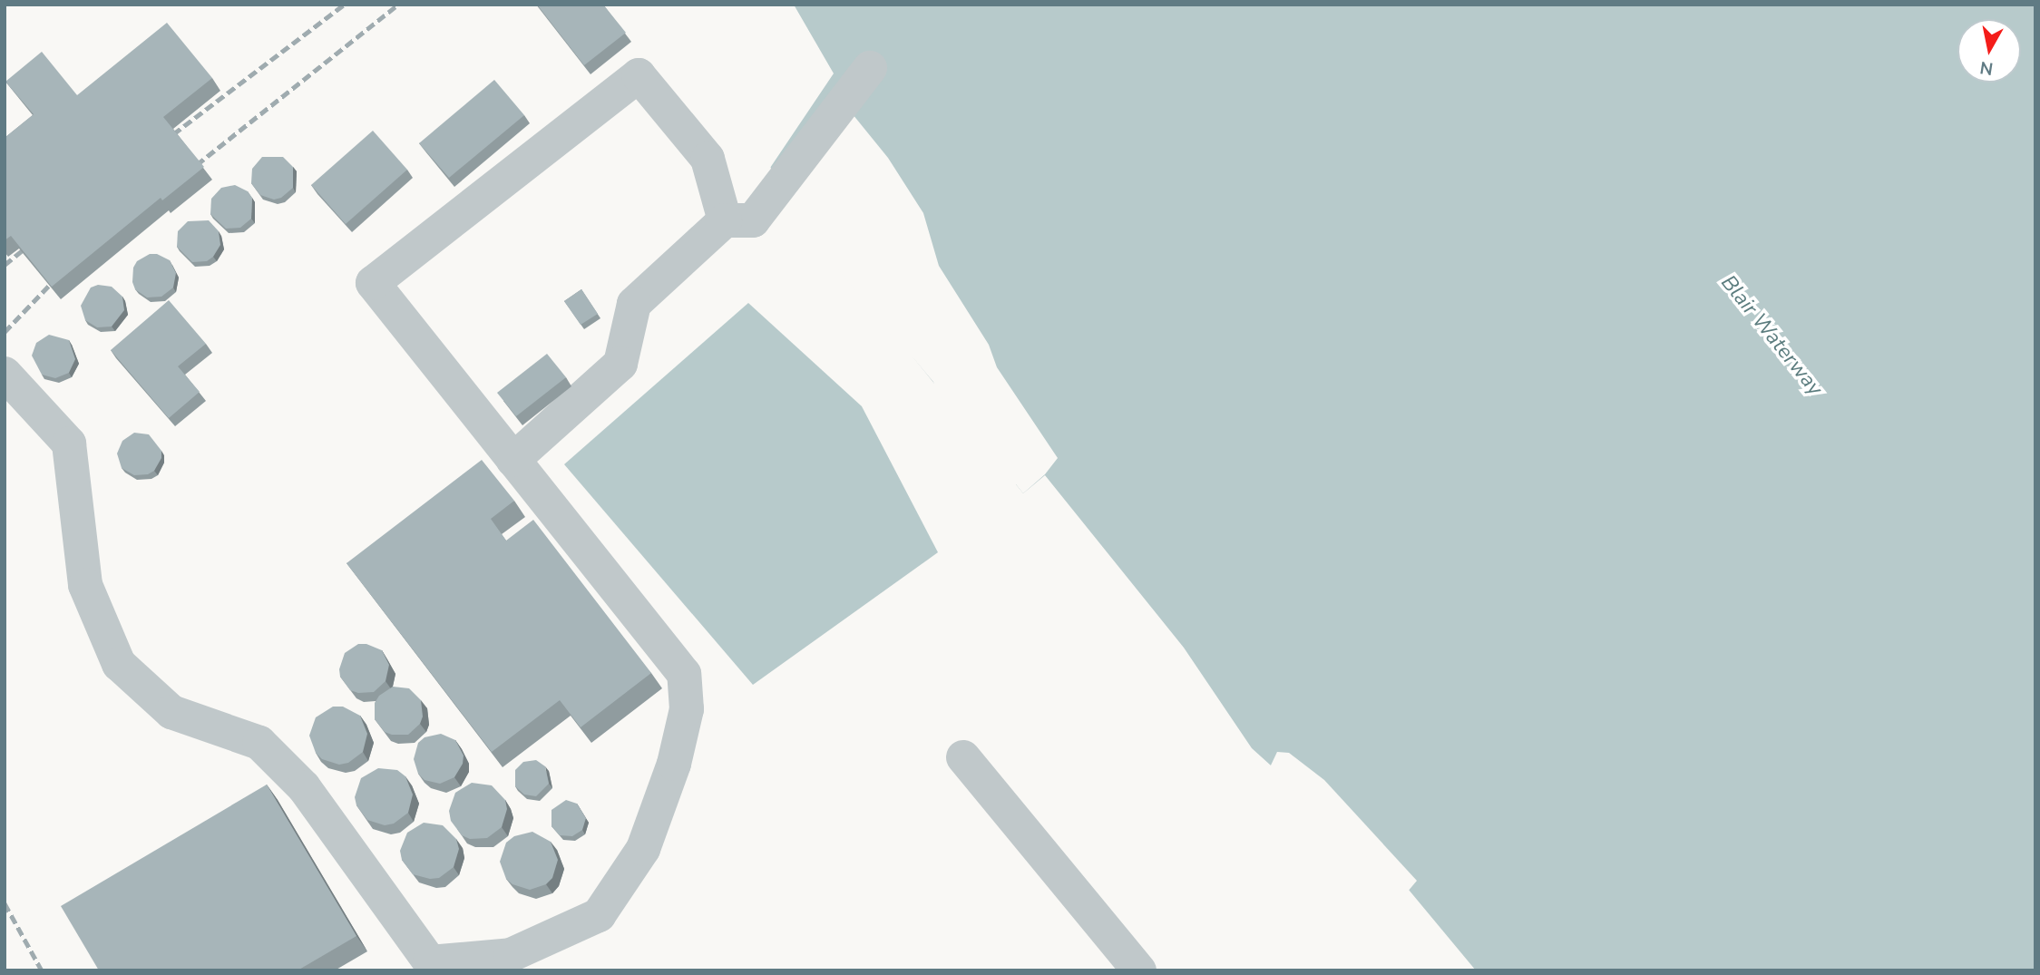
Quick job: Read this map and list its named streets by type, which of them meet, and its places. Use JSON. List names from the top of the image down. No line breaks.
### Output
{"water":["Blair Waterway"],"north":"bottom"}
